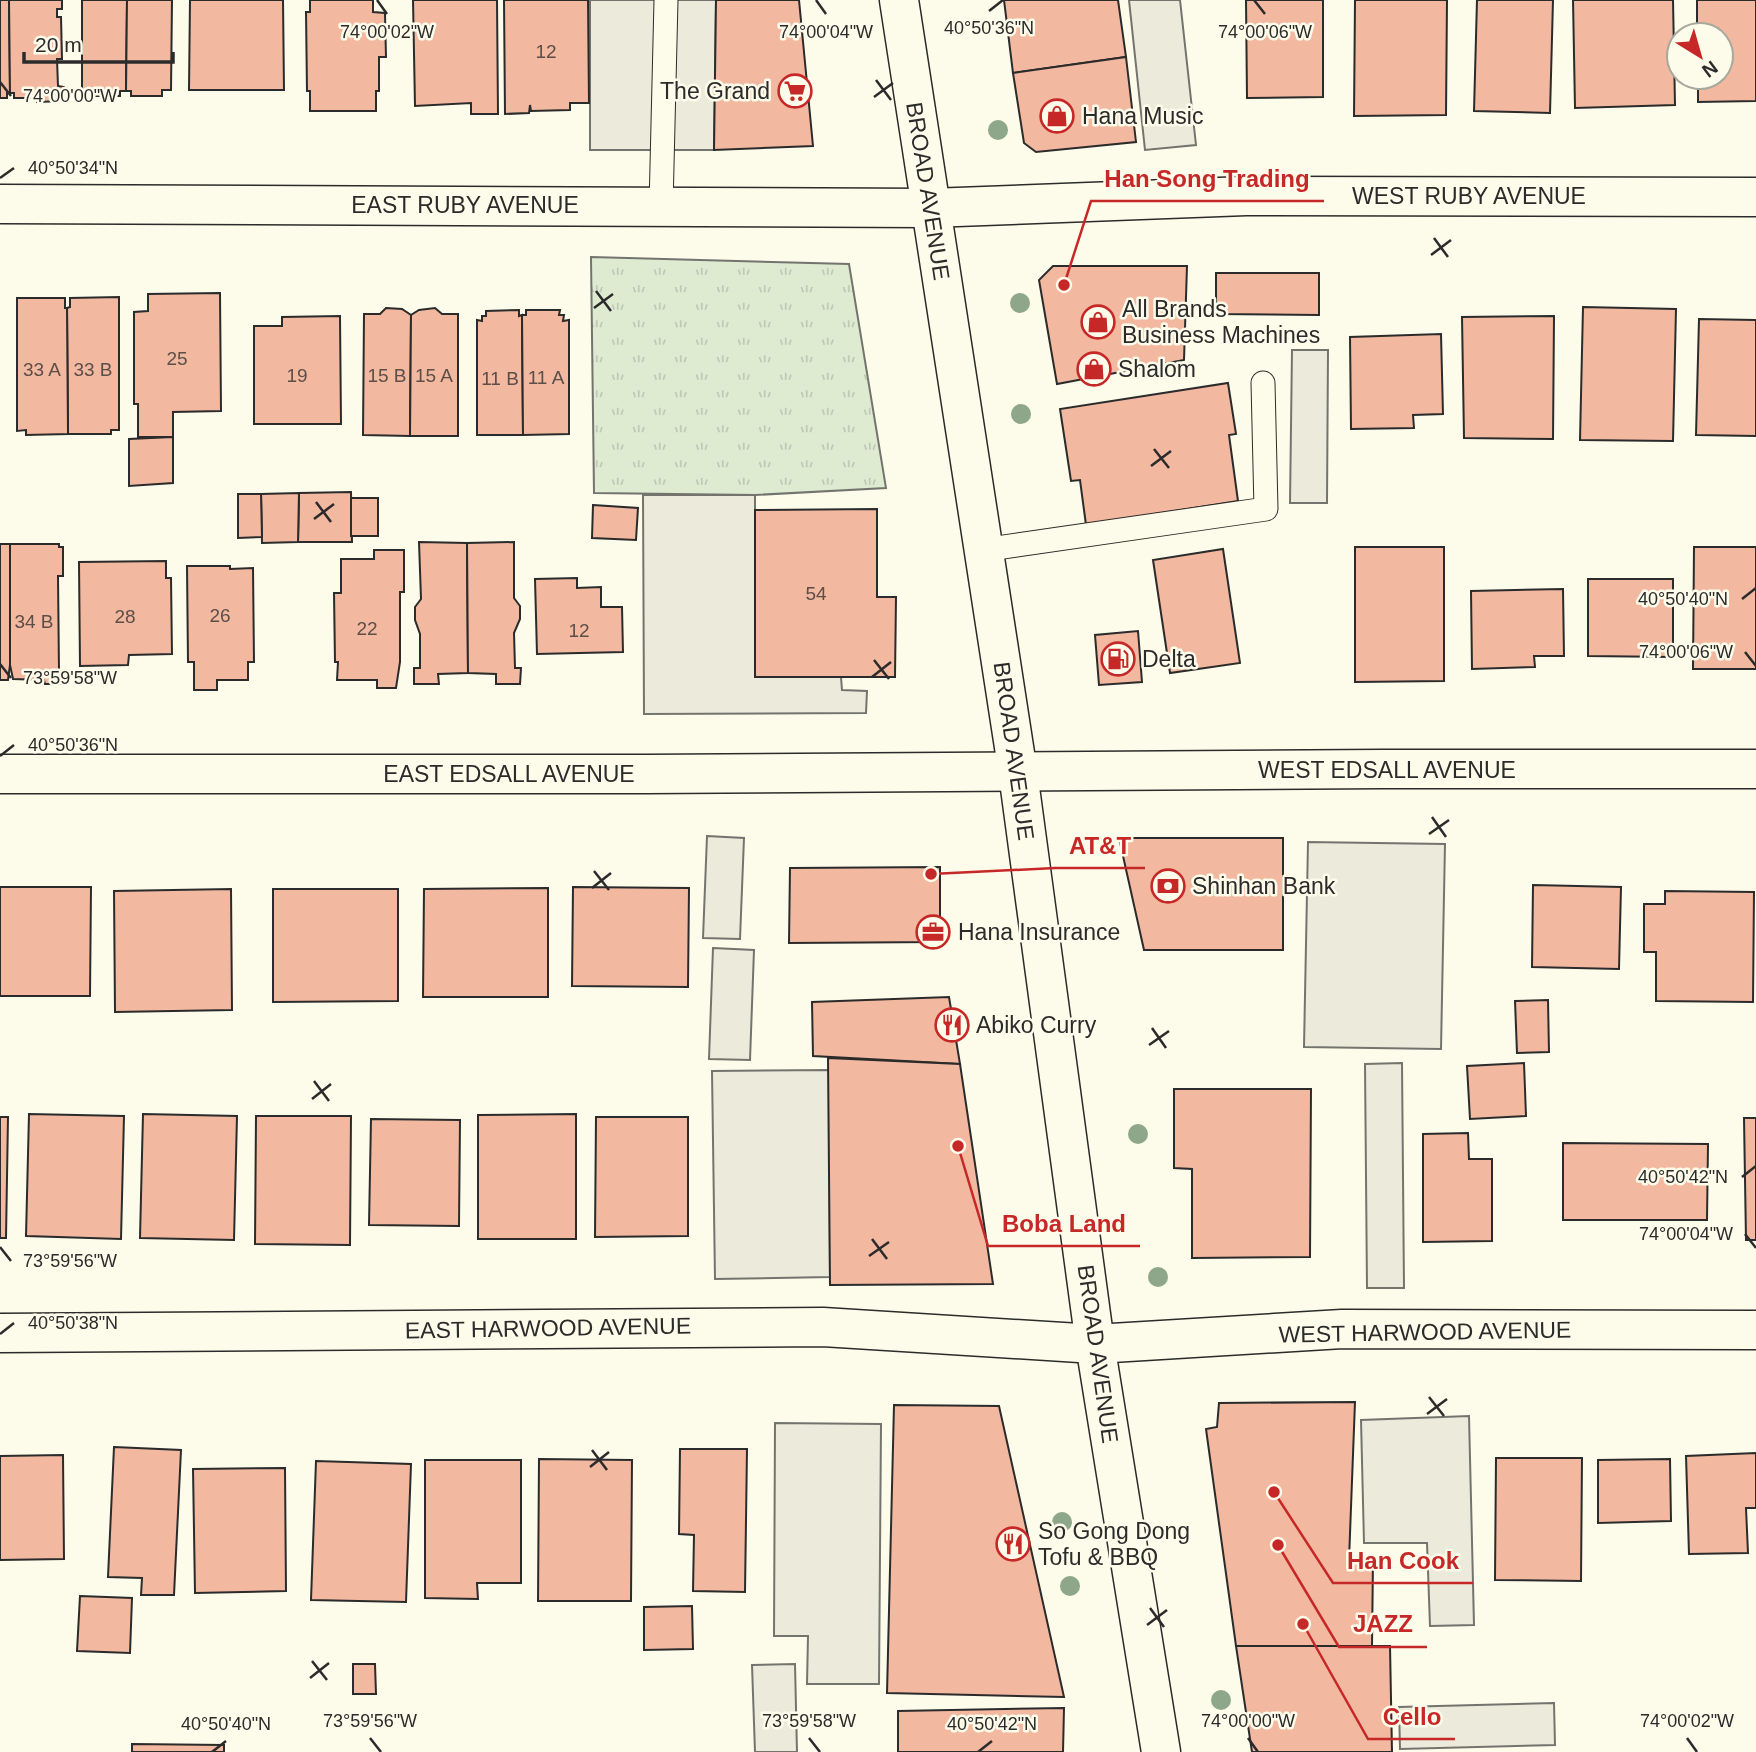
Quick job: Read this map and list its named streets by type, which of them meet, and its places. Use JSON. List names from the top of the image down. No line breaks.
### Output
{"streets":{"street":["BROAD AVENUE","WEST RUBY AVENUE","EAST RUBY AVENUE","WEST EDSALL AVENUE","EAST EDSALL AVENUE","EAST HARWOOD AVENUE","WEST HARWOOD AVENUE"]},"crossings":[["BROAD AVENUE","WEST RUBY AVENUE"],["BROAD AVENUE","EAST RUBY AVENUE"],["BROAD AVENUE","WEST EDSALL AVENUE"],["BROAD AVENUE","EAST EDSALL AVENUE"],["BROAD AVENUE","EAST HARWOOD AVENUE"],["BROAD AVENUE","WEST HARWOOD AVENUE"],["WEST RUBY AVENUE","EAST RUBY AVENUE"],["WEST EDSALL AVENUE","EAST EDSALL AVENUE"],["EAST HARWOOD AVENUE","WEST HARWOOD AVENUE"]],"places":{"supermarket":["The Grand"],"shop":["Hana Music","All Brands Business Machines","Shalom"],"other":["Han Song Trading","AT&T","Boba Land","Han Cook","JAZZ","Cello"],"fuel station":["Delta"],"bank":["Shinhan Bank"],"office":["Hana Insurance"],"restaurant":["Abiko Curry","So Gong Dong Tofu & BBQ"]},"house_numbers":["12","25","33 A","33 B","19","15 B","15 A","11 A","11 B","54","26","28","34 B","22","12"],"scale_bar":"20 m","north":"bottom right","coordinates":["40°50'36\"N","74°00'02\"W","74°00'04\"W","74°00'06\"W","74°00'00\"W","40°50'34\"N","40°50'40\"N","73°59'58\"W","40°50'42\"N","73°59'56\"W","40°50'38\"N"]}
